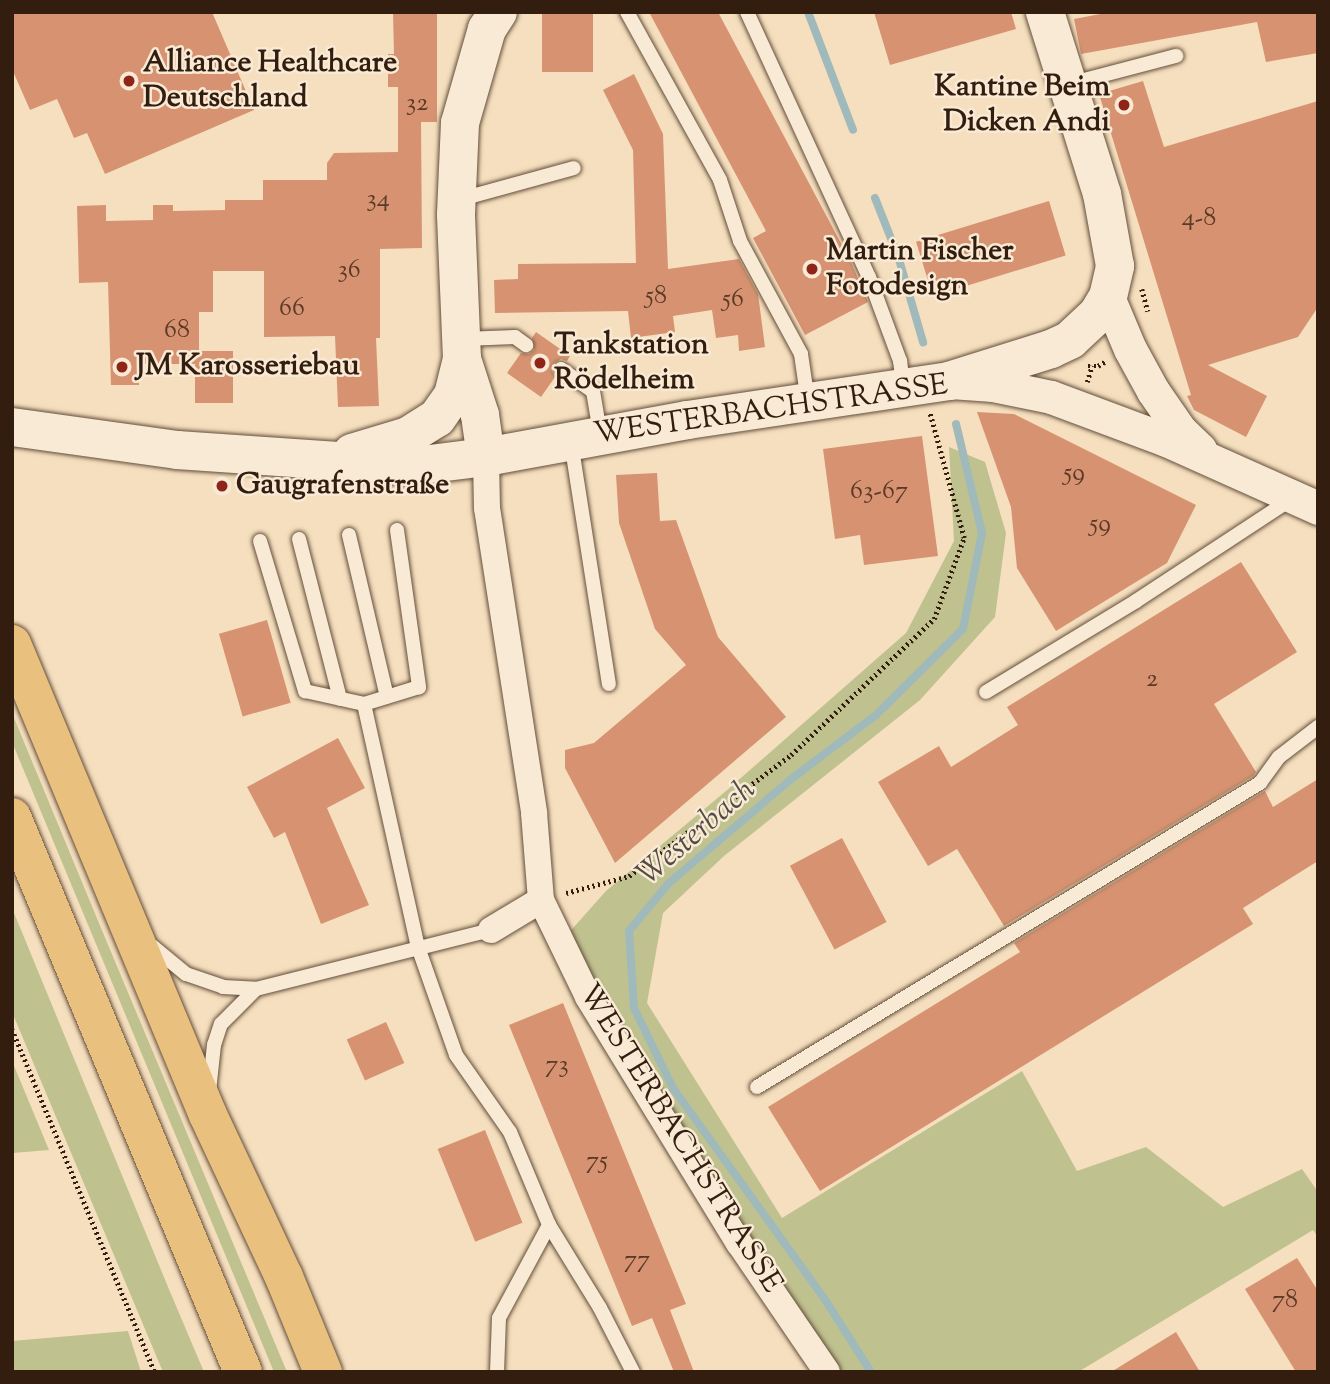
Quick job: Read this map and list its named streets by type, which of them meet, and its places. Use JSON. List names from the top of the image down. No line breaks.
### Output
{"streets":{"main road":["WESTERBACHSTRASSE"]},"water":["Westerbach"],"places":["Alliance Healthcare Deutschland","Kantine Beim Dicken Andi","Martin Fischer Fotodesign","Tankstation Rödelheim","JM Karosseriebau","Gaugrafenstraße"],"house_numbers":["32","34","4-8","36","58","56","66","68","59","63-67","59","2","73","75","77","78"]}
